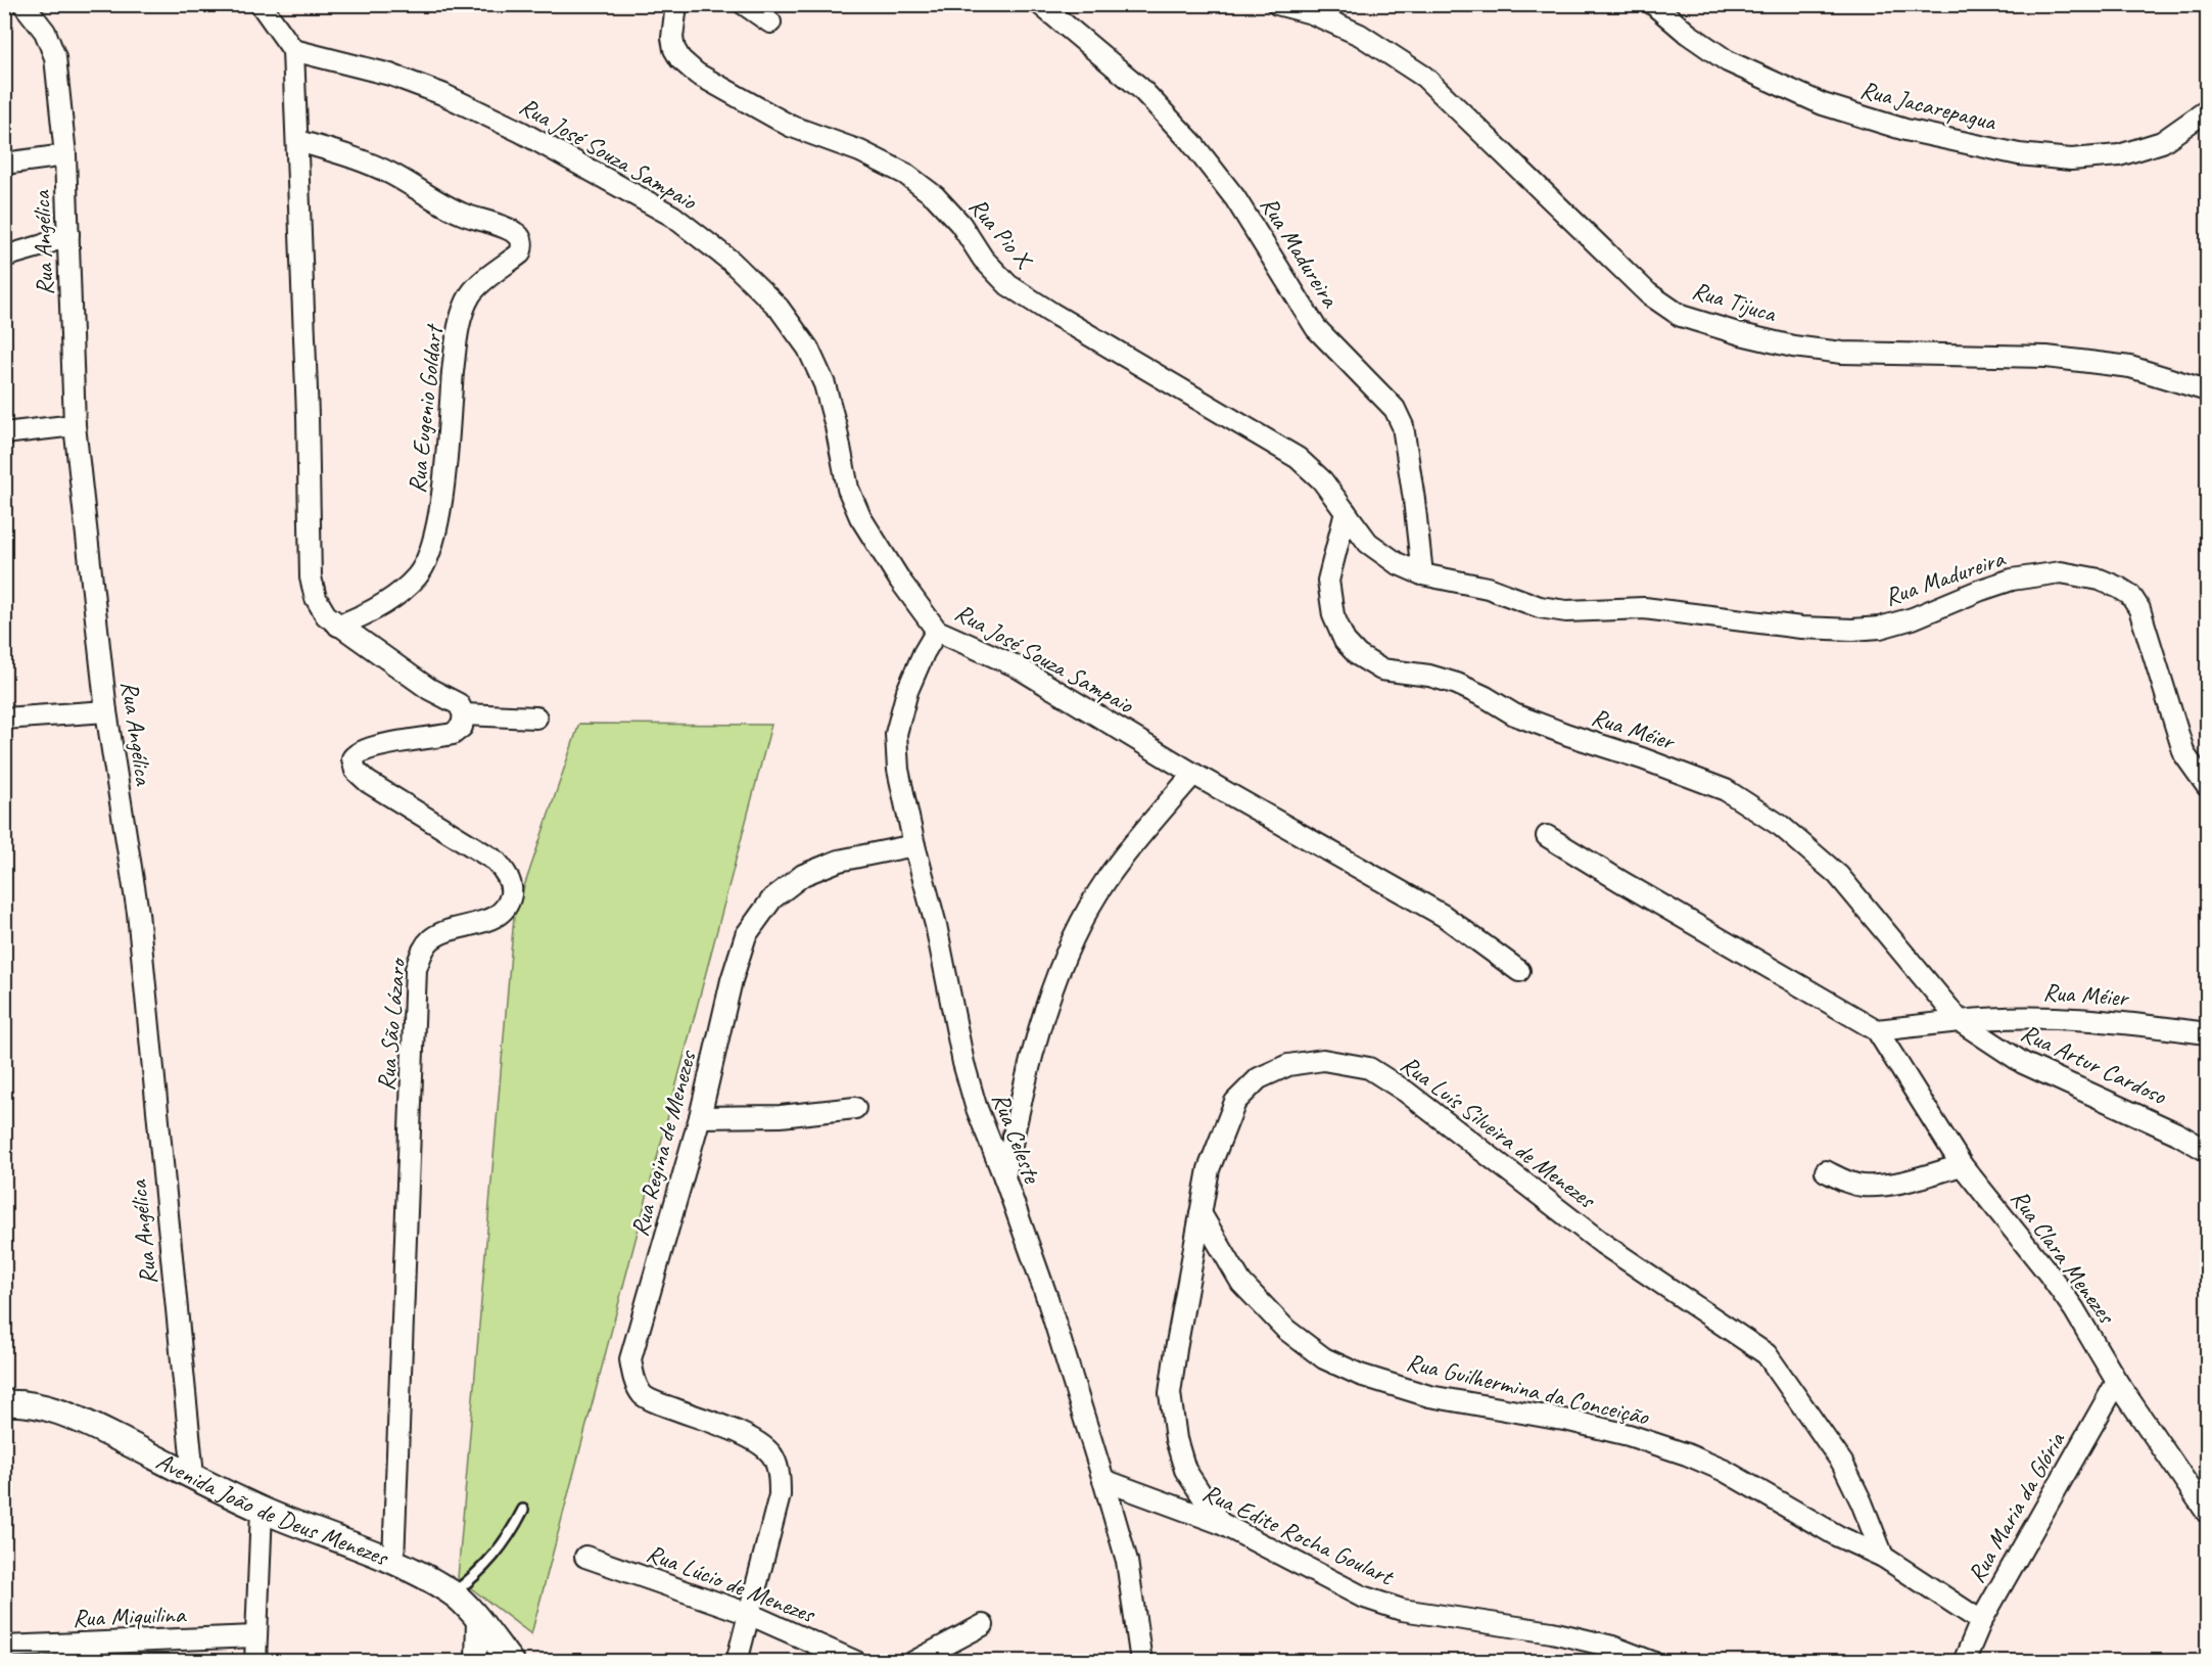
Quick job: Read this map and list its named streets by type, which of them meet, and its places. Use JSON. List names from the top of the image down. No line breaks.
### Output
{"streets":{"street":["Rua Jacarepagua","Rua José Souza Sampaio","Rua Pio X","Rua Angélica","Rua Madureira","Rua Tijuca","Rua Eugenio Goldart","Rua Méier","Rua São Lázaro","Rua Artur Cardoso","Rua Luís Silveira de Menezes","Rua Celeste","Rua Regina de Menezes","Rua Clara Menezes","Rua Guilhermina da Conceição","Rua Maria da Glória","Avenida João de Deus Menezes","Rua Edite Rocha Goulart","Rua Lúcio de Menezes","Rua Miquilina"]},"crossings":[["Rua José Souza Sampaio","Rua Celeste"],["Rua Pio X","Rua Madureira"],["Rua Pio X","Rua Méier"],["Rua Angélica","Avenida João de Deus Menezes"],["Rua Madureira","Rua Méier"],["Rua Méier","Rua Artur Cardoso"],["Rua Méier","Rua Clara Menezes"],["Rua São Lázaro","Avenida João de Deus Menezes"],["Rua Luís Silveira de Menezes","Rua Guilhermina da Conceição"],["Rua Luís Silveira de Menezes","Rua Edite Rocha Goulart"],["Rua Celeste","Rua Regina de Menezes"],["Rua Celeste","Rua Edite Rocha Goulart"],["Rua Regina de Menezes","Rua Lúcio de Menezes"],["Rua Clara Menezes","Rua Maria da Glória"],["Rua Guilhermina da Conceição","Rua Maria da Glória"]]}
